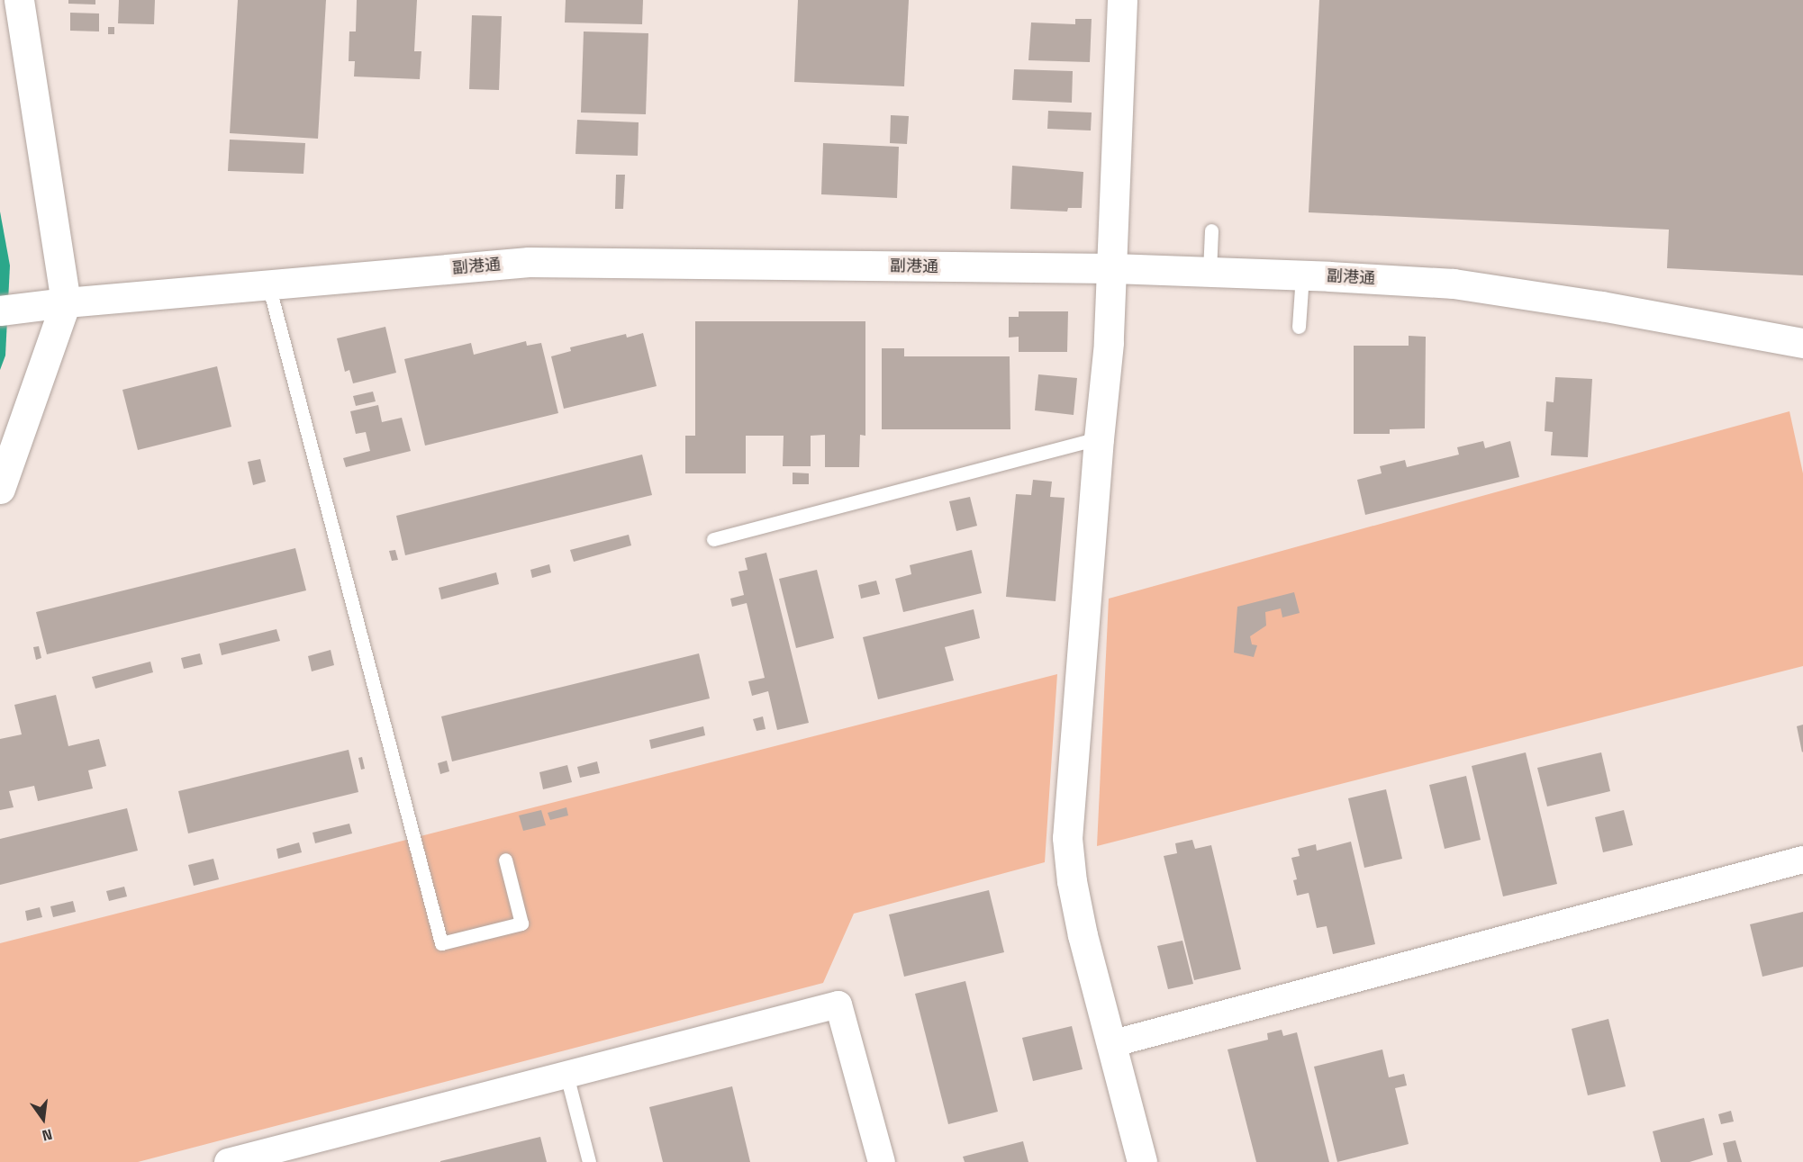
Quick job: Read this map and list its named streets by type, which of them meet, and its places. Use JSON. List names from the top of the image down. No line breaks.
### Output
{"streets":{"street":["副港通"]},"north":"bottom"}
